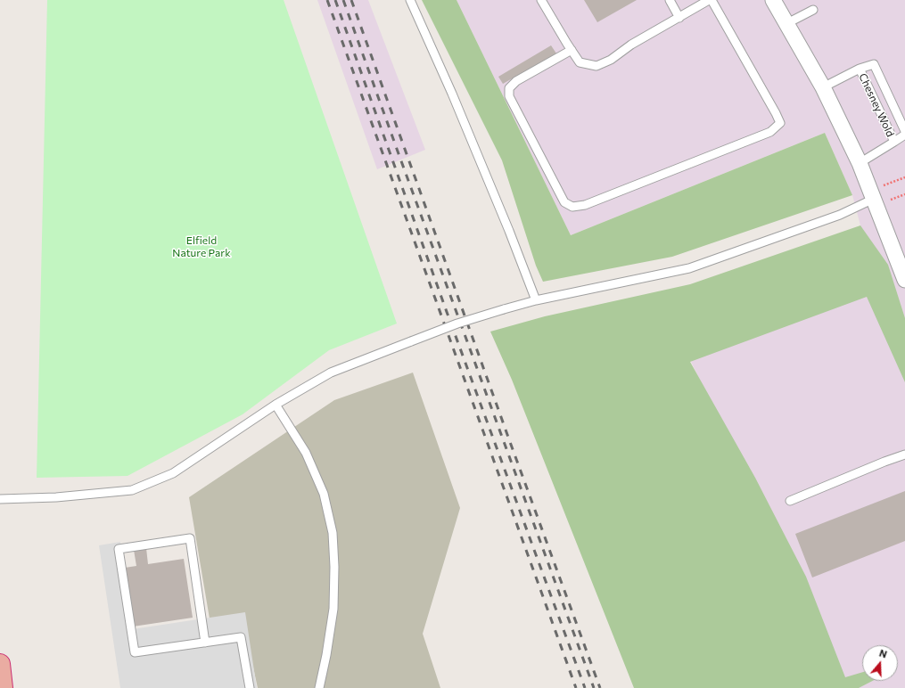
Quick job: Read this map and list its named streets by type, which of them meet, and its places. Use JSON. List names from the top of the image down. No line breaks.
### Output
{"streets":{"lane":["Chesney Wold"]},"parks":["Elfield Nature Park"],"north":"top"}
